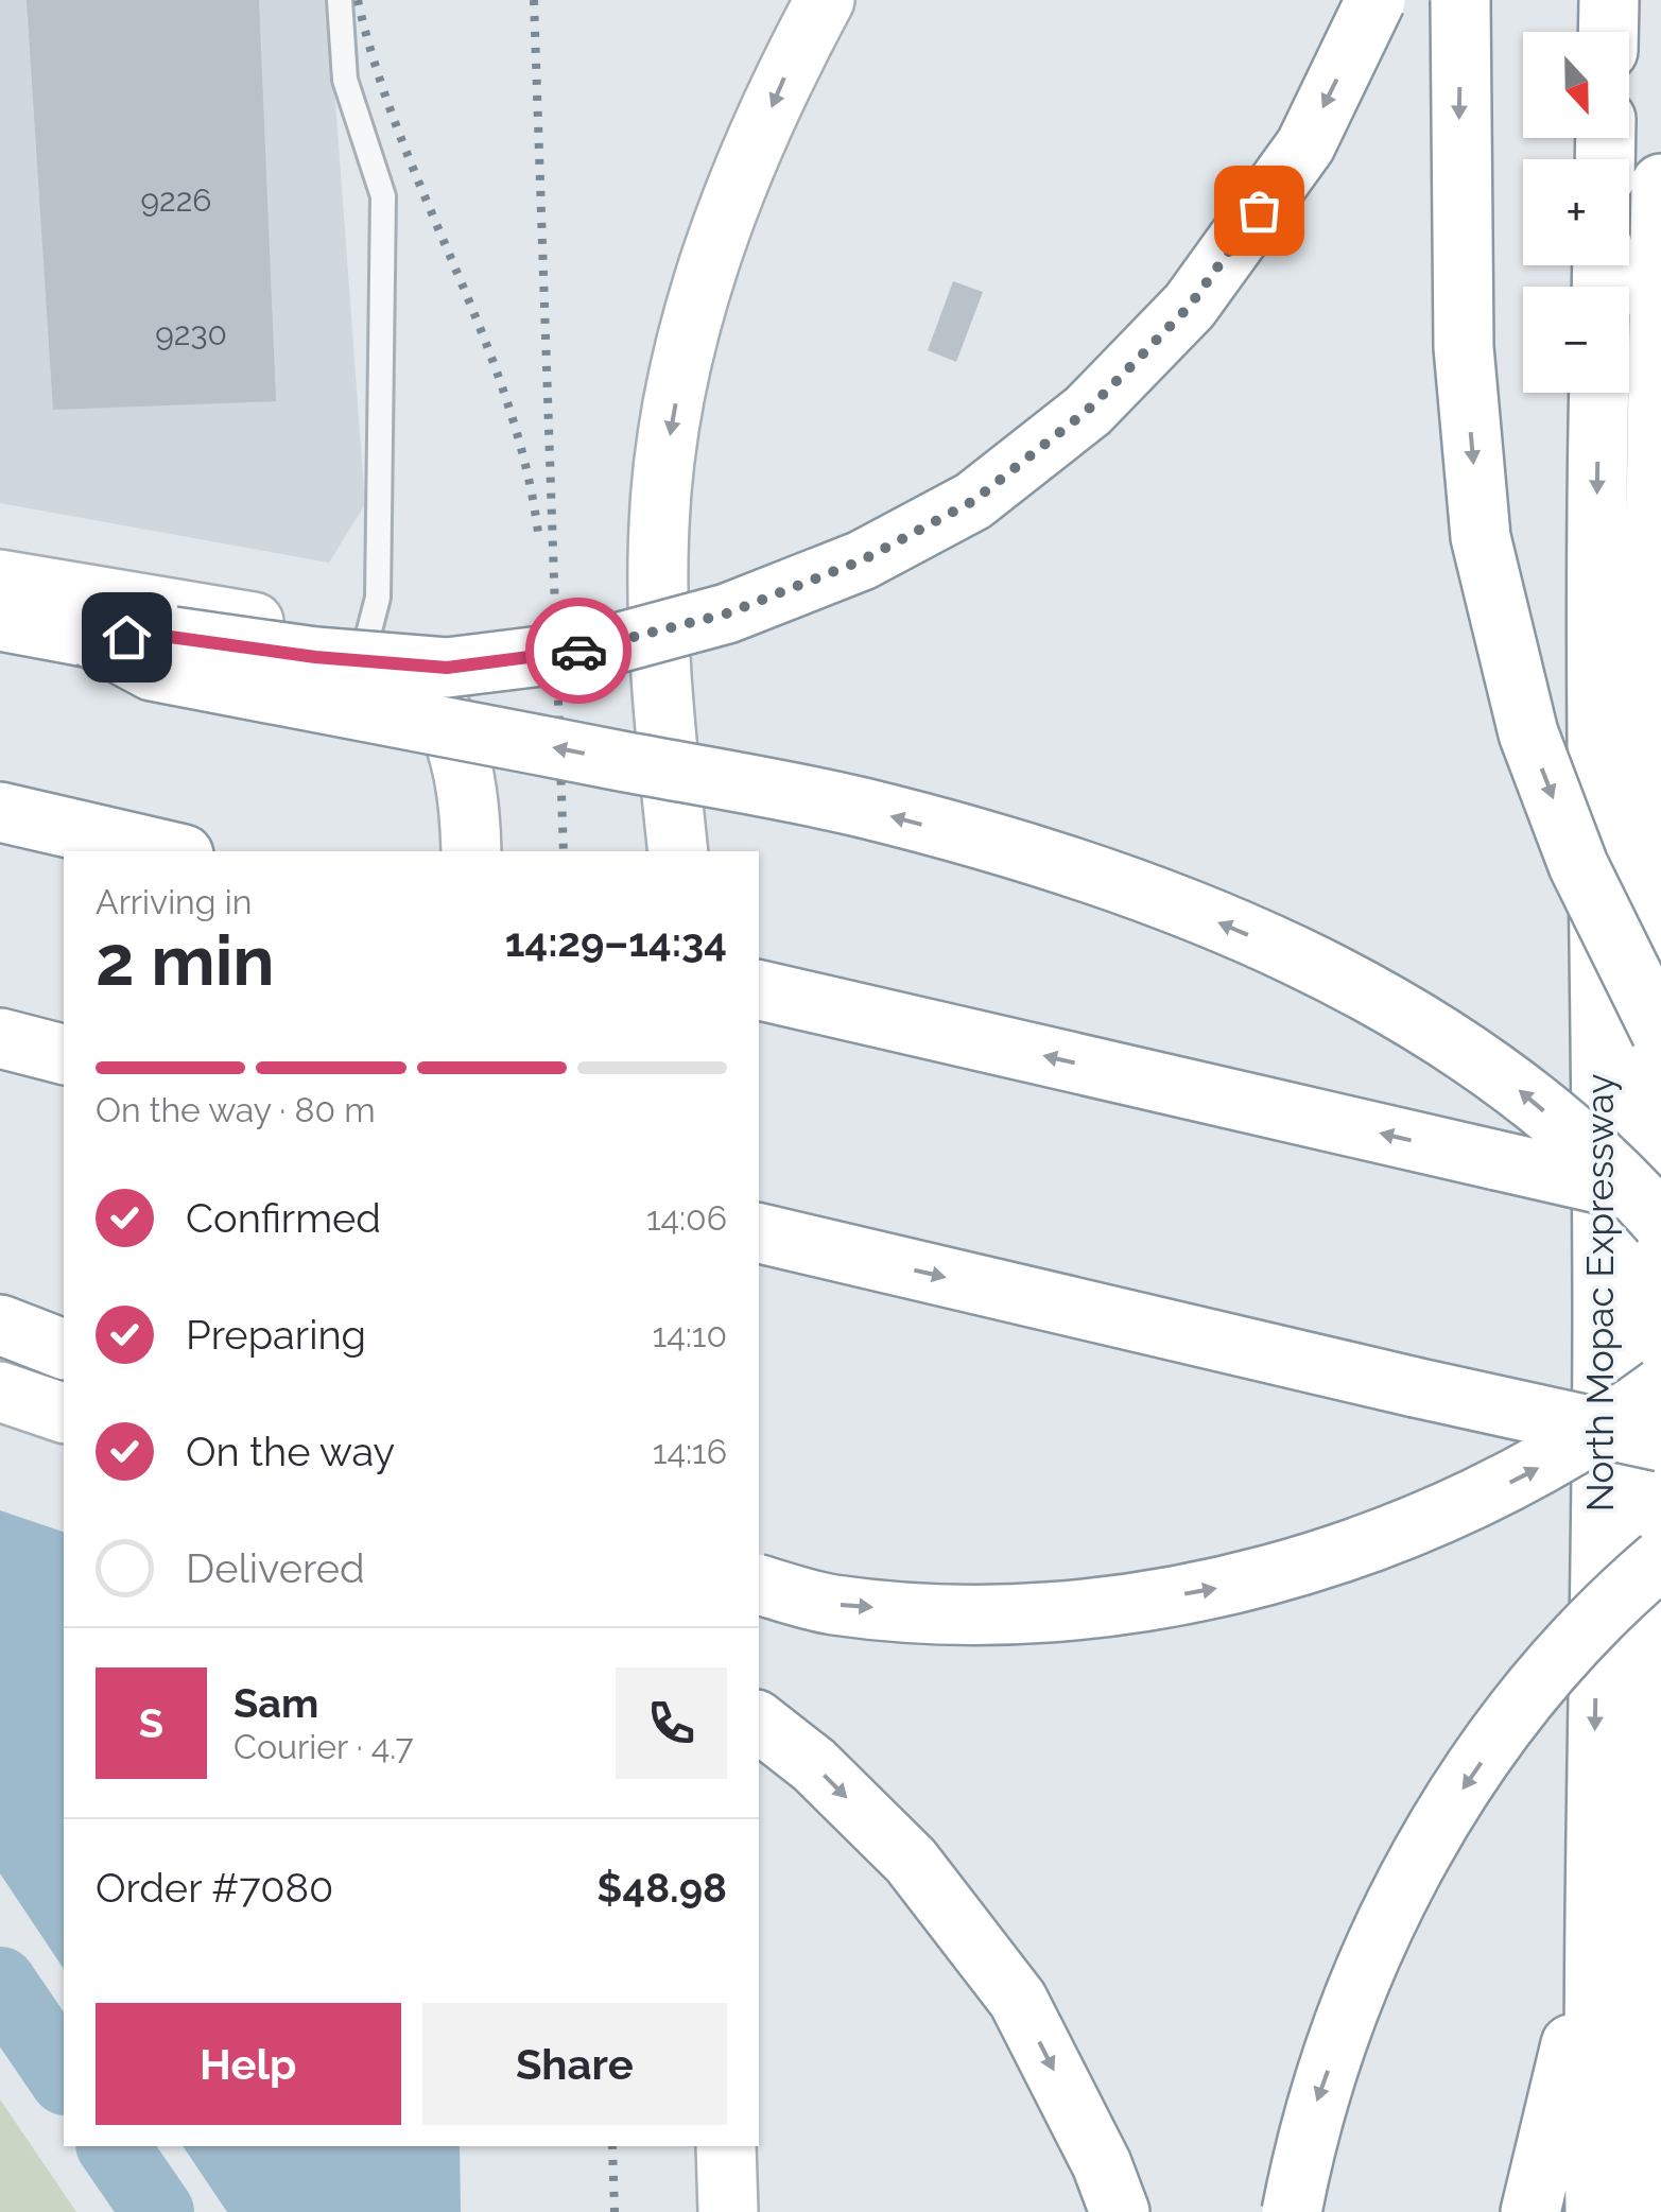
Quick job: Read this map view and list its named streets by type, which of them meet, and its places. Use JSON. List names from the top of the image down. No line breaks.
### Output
{"streets":{"main road":["North Mopac Expressway"]},"house_numbers":["9226","9230"],"north":"bottom","page":{"map_buttons":["+","−"],"heading":["2 min","Arriving in","14:29–14:34"],"panel":["Sam","Courier · 4.7","Order #7080","$48.98"],"bar":"On the way · 80 m","list":[["Confirmed","14:06"],["Preparing","14:10"],["On the way","14:16"],"Delivered"],"round":"S","buttons":["Help","Share"]}}
